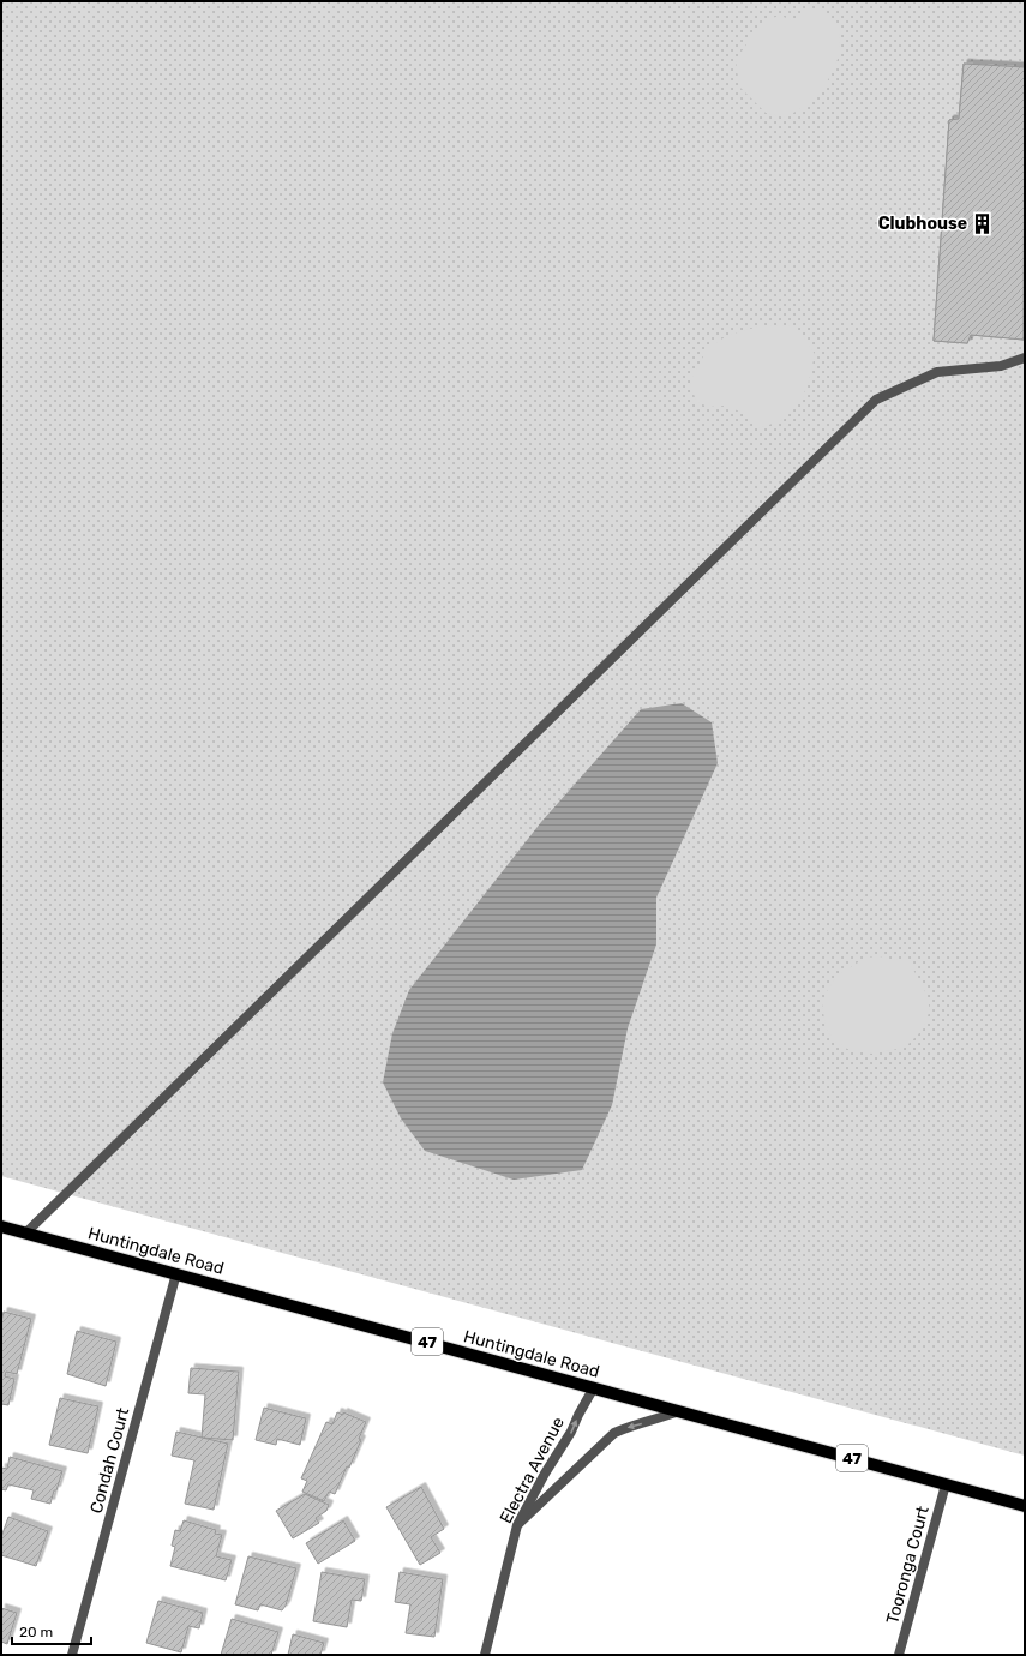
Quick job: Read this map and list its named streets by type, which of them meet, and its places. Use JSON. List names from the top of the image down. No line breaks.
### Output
{"streets":{"main road":["Huntingdale Road","47"],"street":["Condah Court","Electra Avenue","Tooronga Court"]},"crossings":[["Huntingdale Road","Condah Court"],["Huntingdale Road","Electra Avenue"],["Huntingdale Road","Tooronga Court"]],"one_way":["Electra Avenue"],"places":{"building":["Clubhouse"]},"scale_bar":"20 m"}
